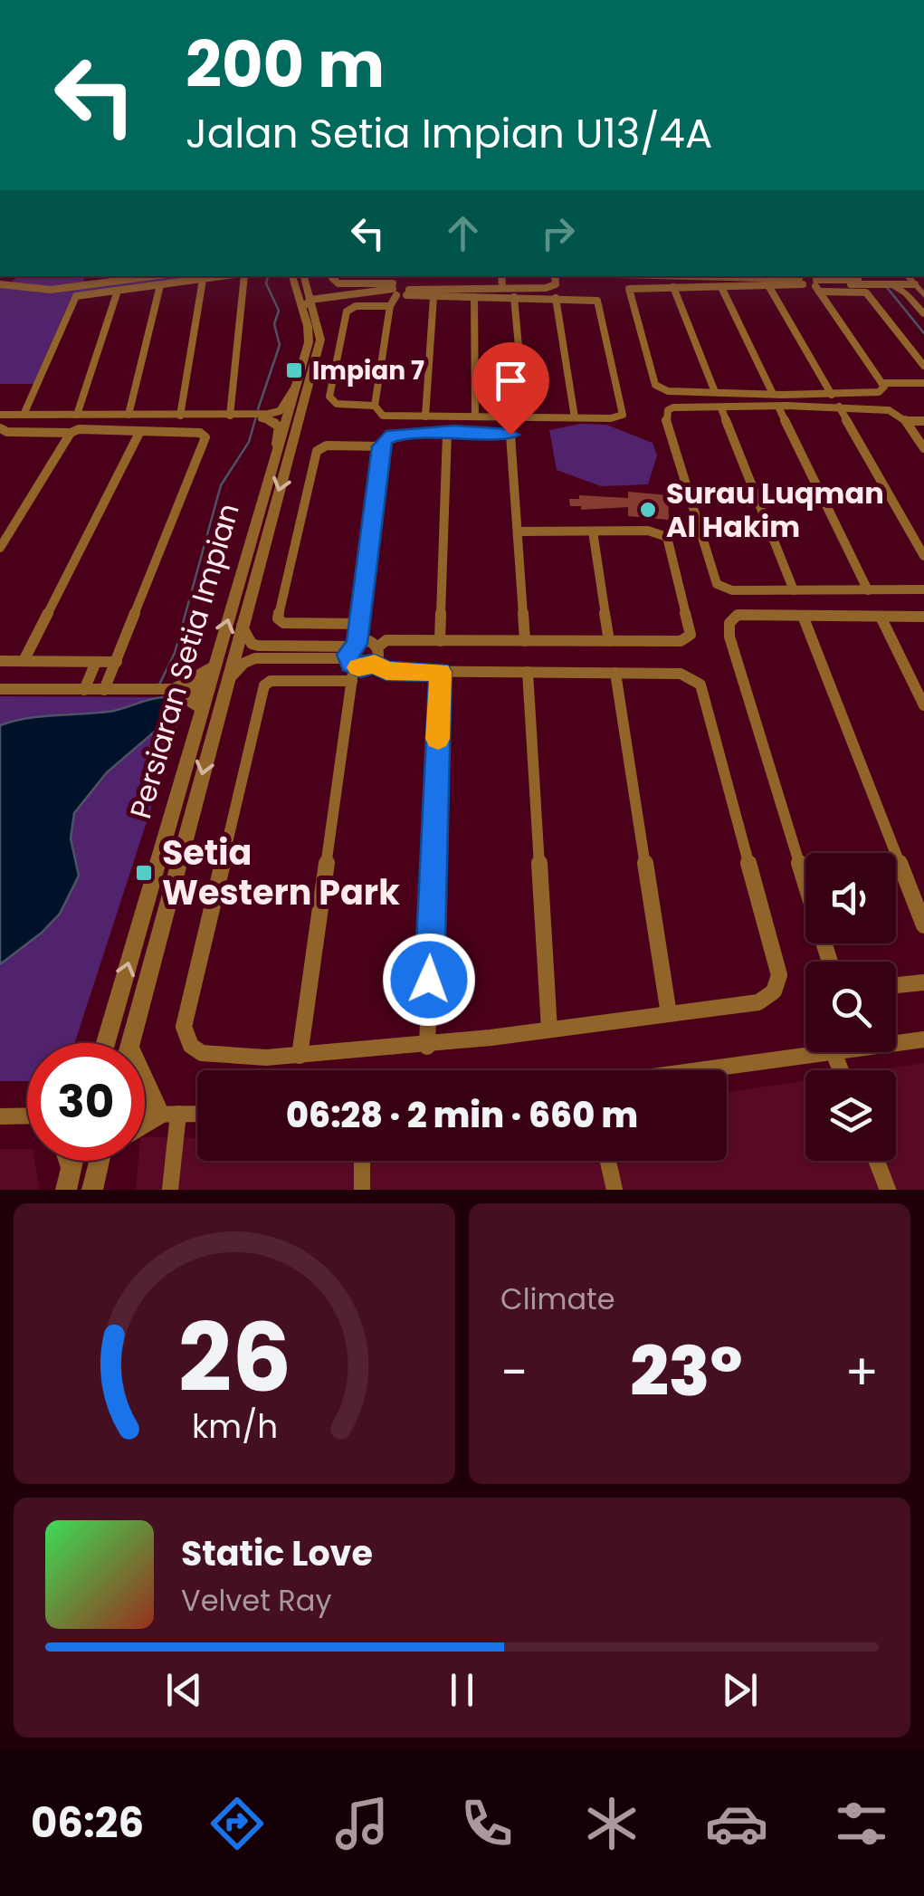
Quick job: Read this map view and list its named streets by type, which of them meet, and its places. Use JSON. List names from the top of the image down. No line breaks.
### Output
{"streets":{"street":["Persiaran Setia Impian"]},"places":{"transit":["Impian 7","Setia Western Park"],"other":["Surau Luqman Al Hakim"]},"page":{"turn":["200 m","Jalan Setia Impian U13/4A"],"limit":"30","trip":"06:28 · 2 min · 660 m","tile":"Climate","heat":["−","23°","+"],"song":["Static Love","Velvet Ray"],"tabs":"06:26","gauge":["26","km/h"]}}
